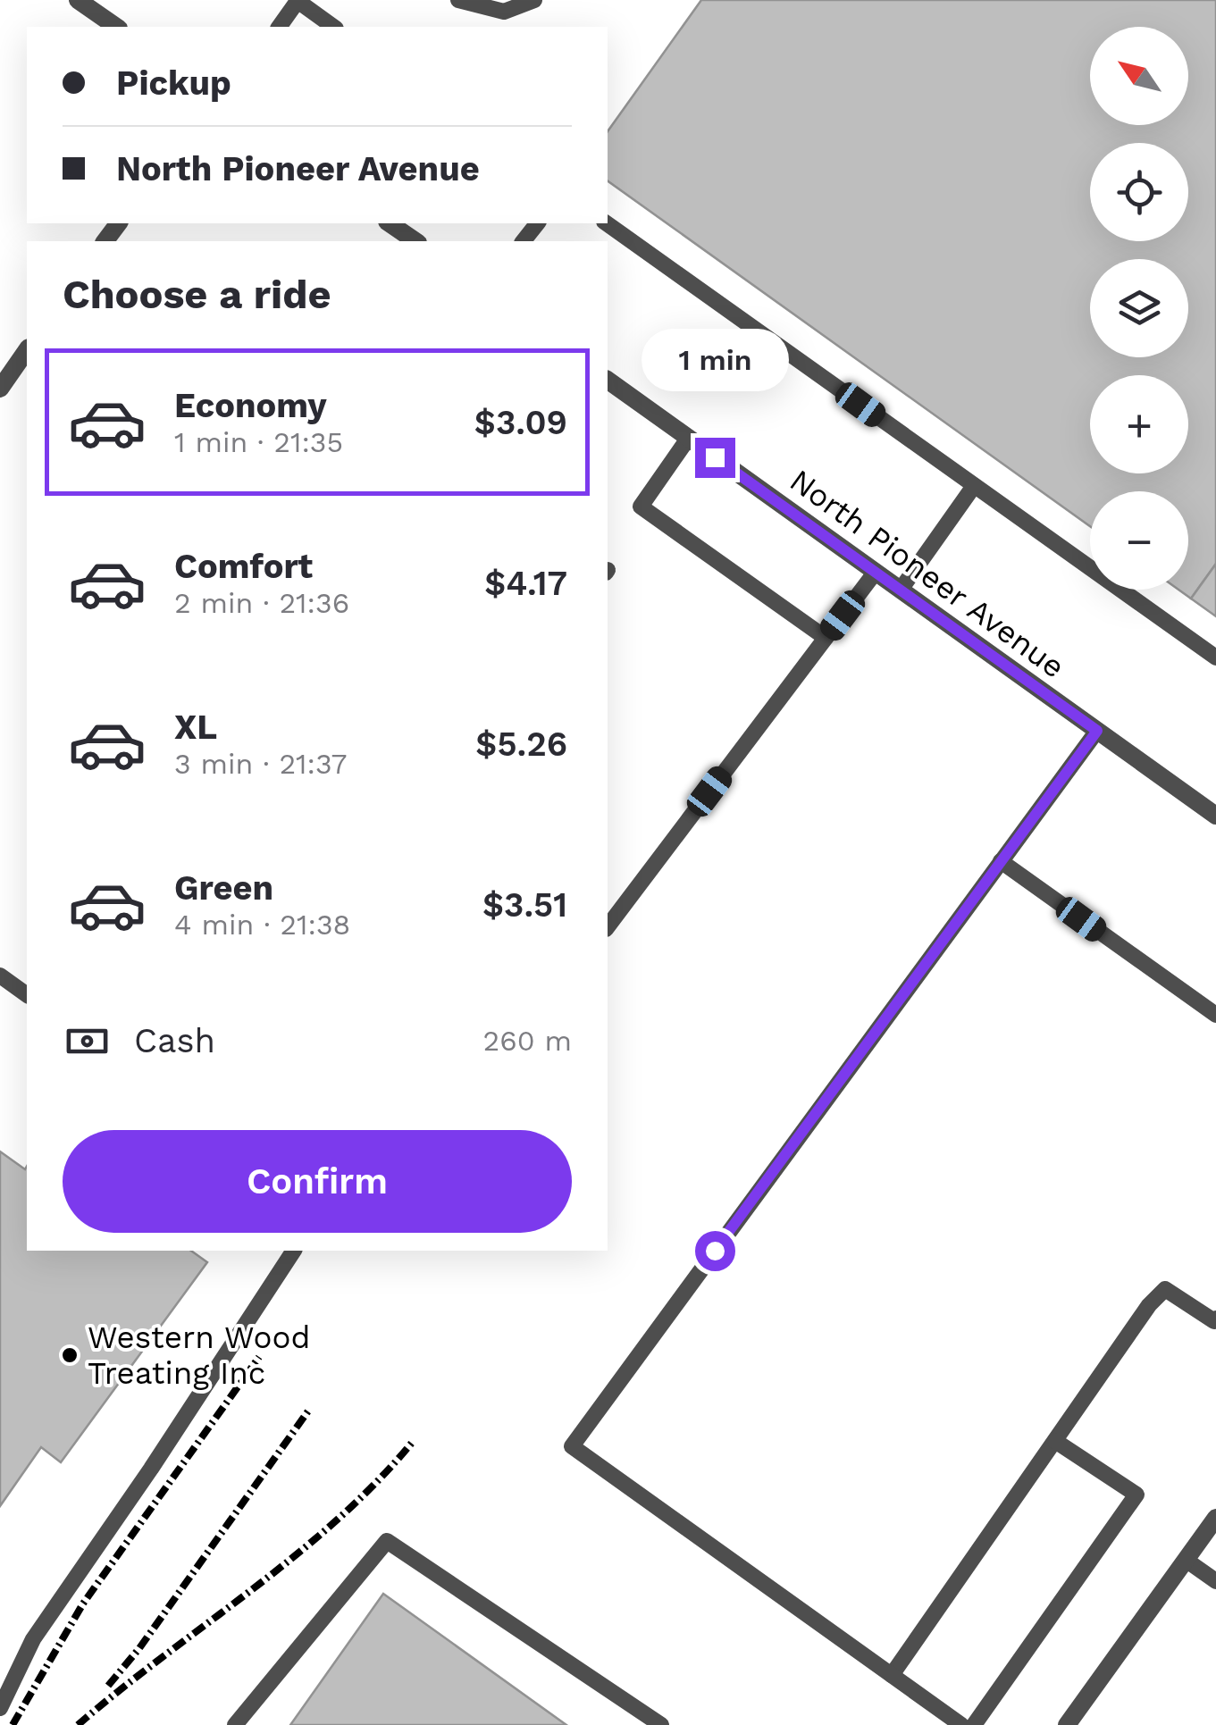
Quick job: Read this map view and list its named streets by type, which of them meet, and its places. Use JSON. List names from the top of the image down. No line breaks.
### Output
{"streets":{"street":["North Pioneer Avenue"]},"places":["Western Wood Treating Inc"],"north":"top left","page":{"map_buttons":["+","−"],"banner":["Pickup","North Pioneer Avenue"],"heading":"Choose a ride","bubble":"1 min","list":[{"name":"Economy","note":"1 min · 21:35","value":"$3.09"},{"name":"Comfort","note":"2 min · 21:36","value":"$4.17"},{"name":"XL","note":"3 min · 21:37","value":"$5.26"},{"name":"Green","note":"4 min · 21:38","value":"$3.51"}],"pay":["Cash","260 m"],"buttons":"Confirm"}}
